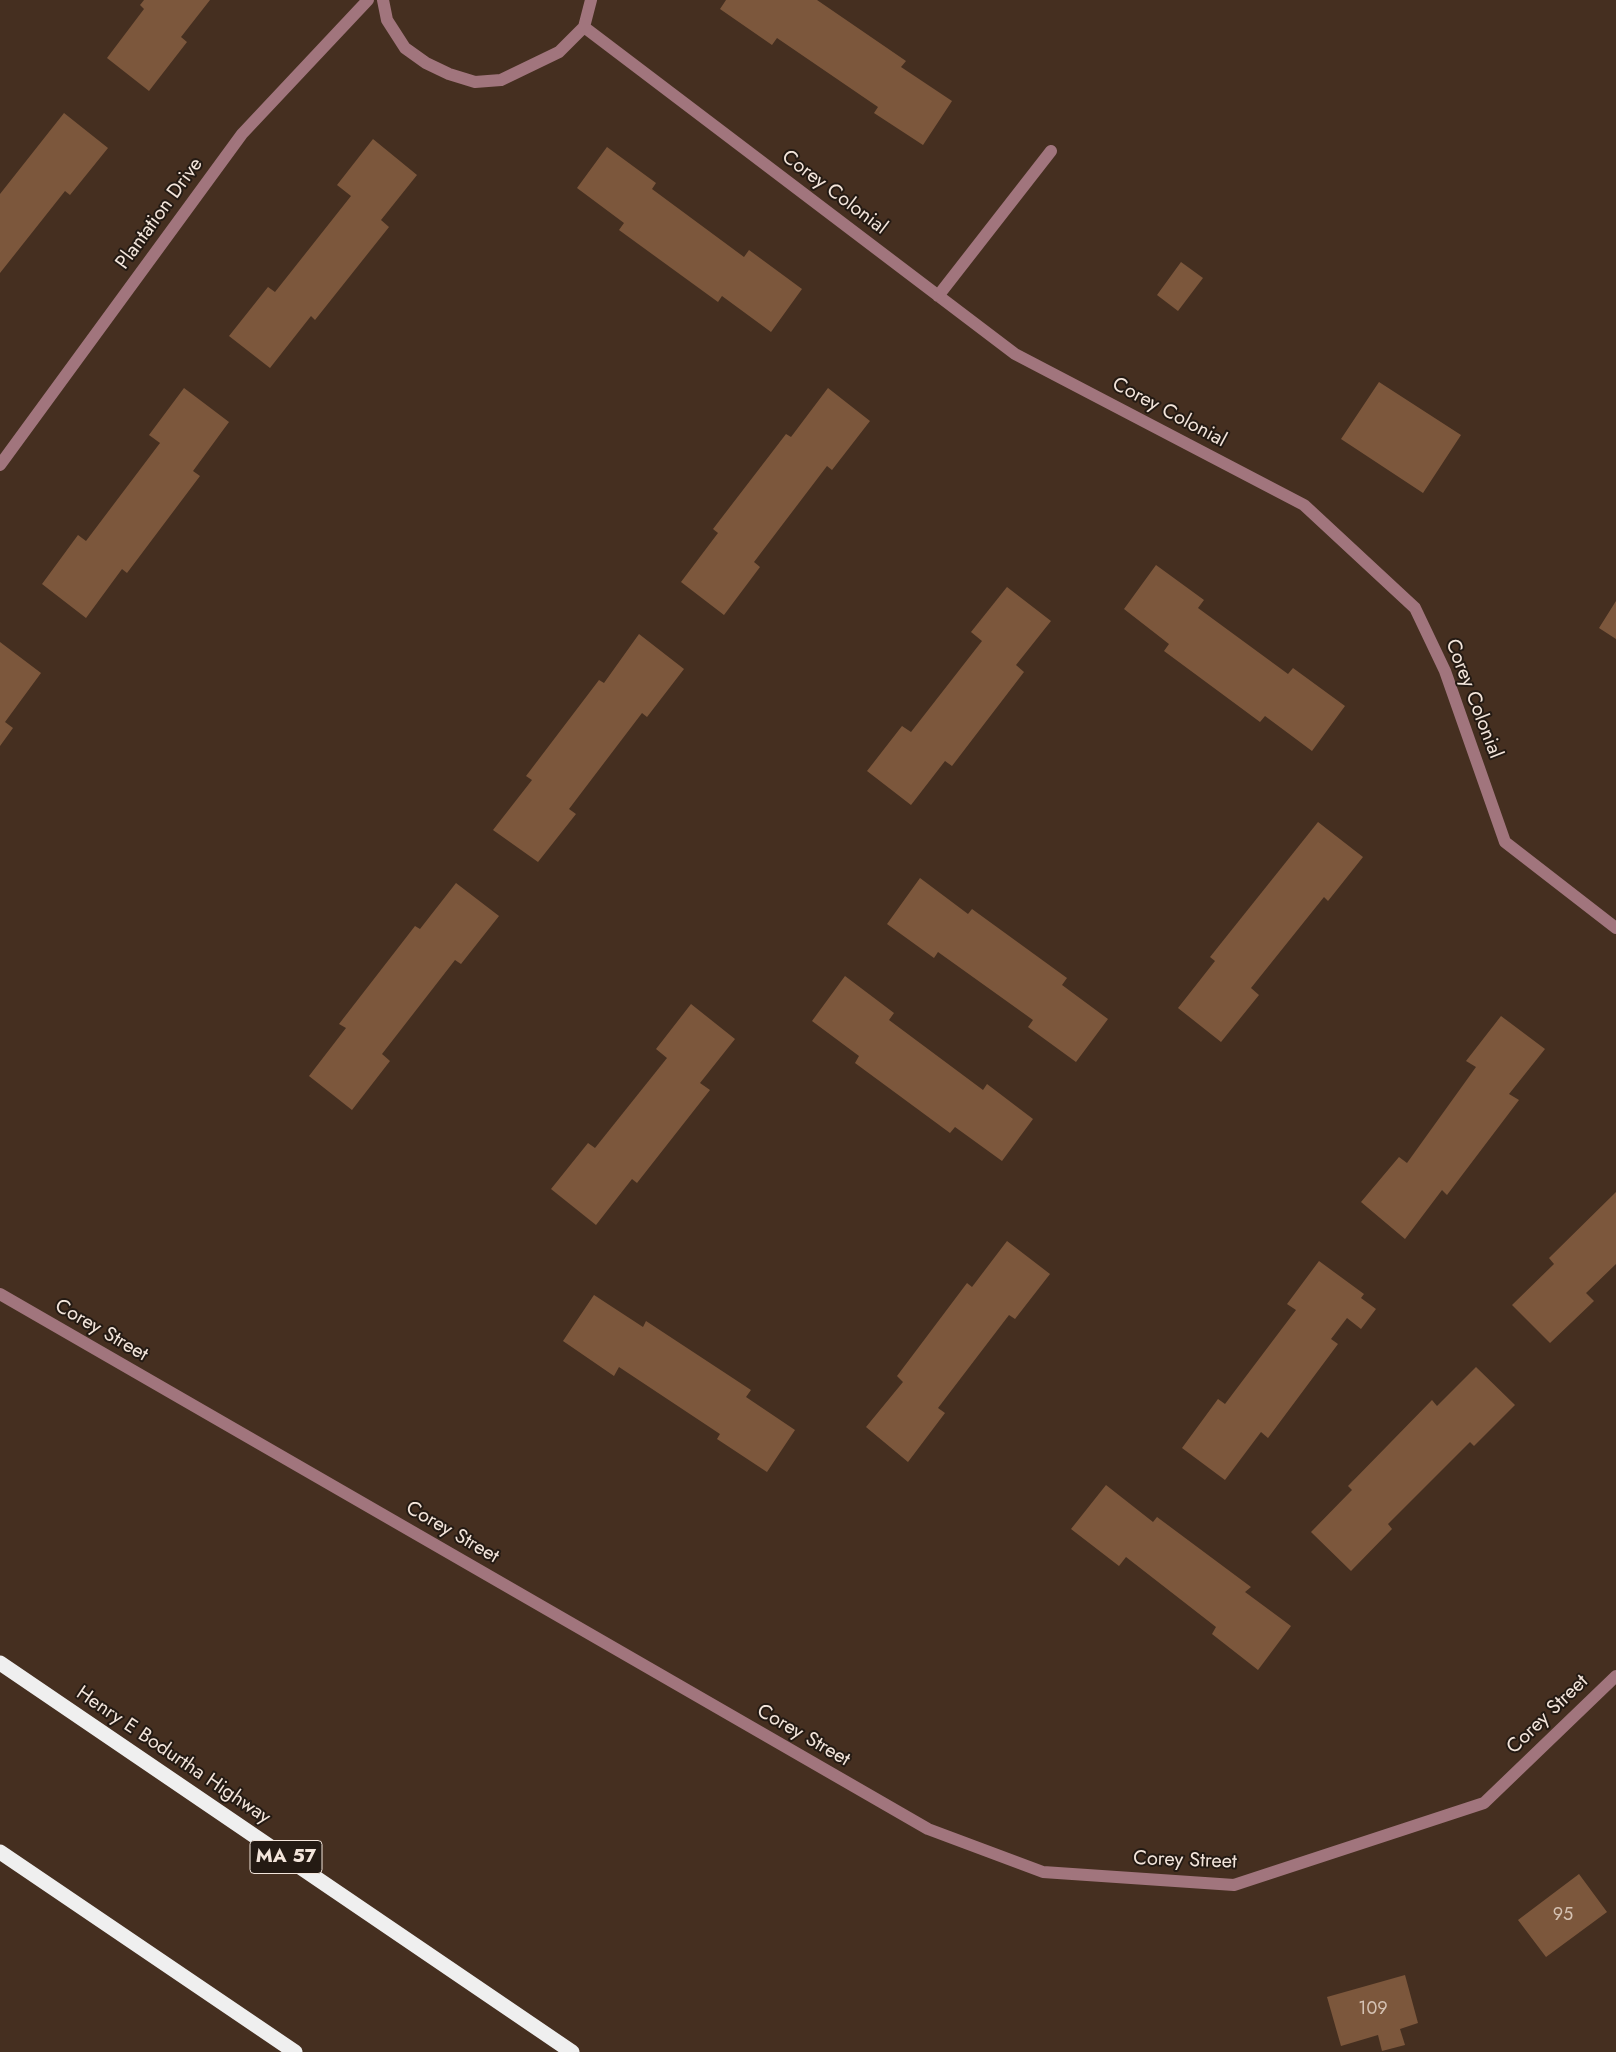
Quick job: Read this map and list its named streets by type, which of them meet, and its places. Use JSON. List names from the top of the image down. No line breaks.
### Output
{"streets":{"highway":["Henry E Bodurtha Highway","MA 57"],"street":["Corey Colonial","Plantation Drive","Corey Street"]},"house_numbers":["95","109"]}
